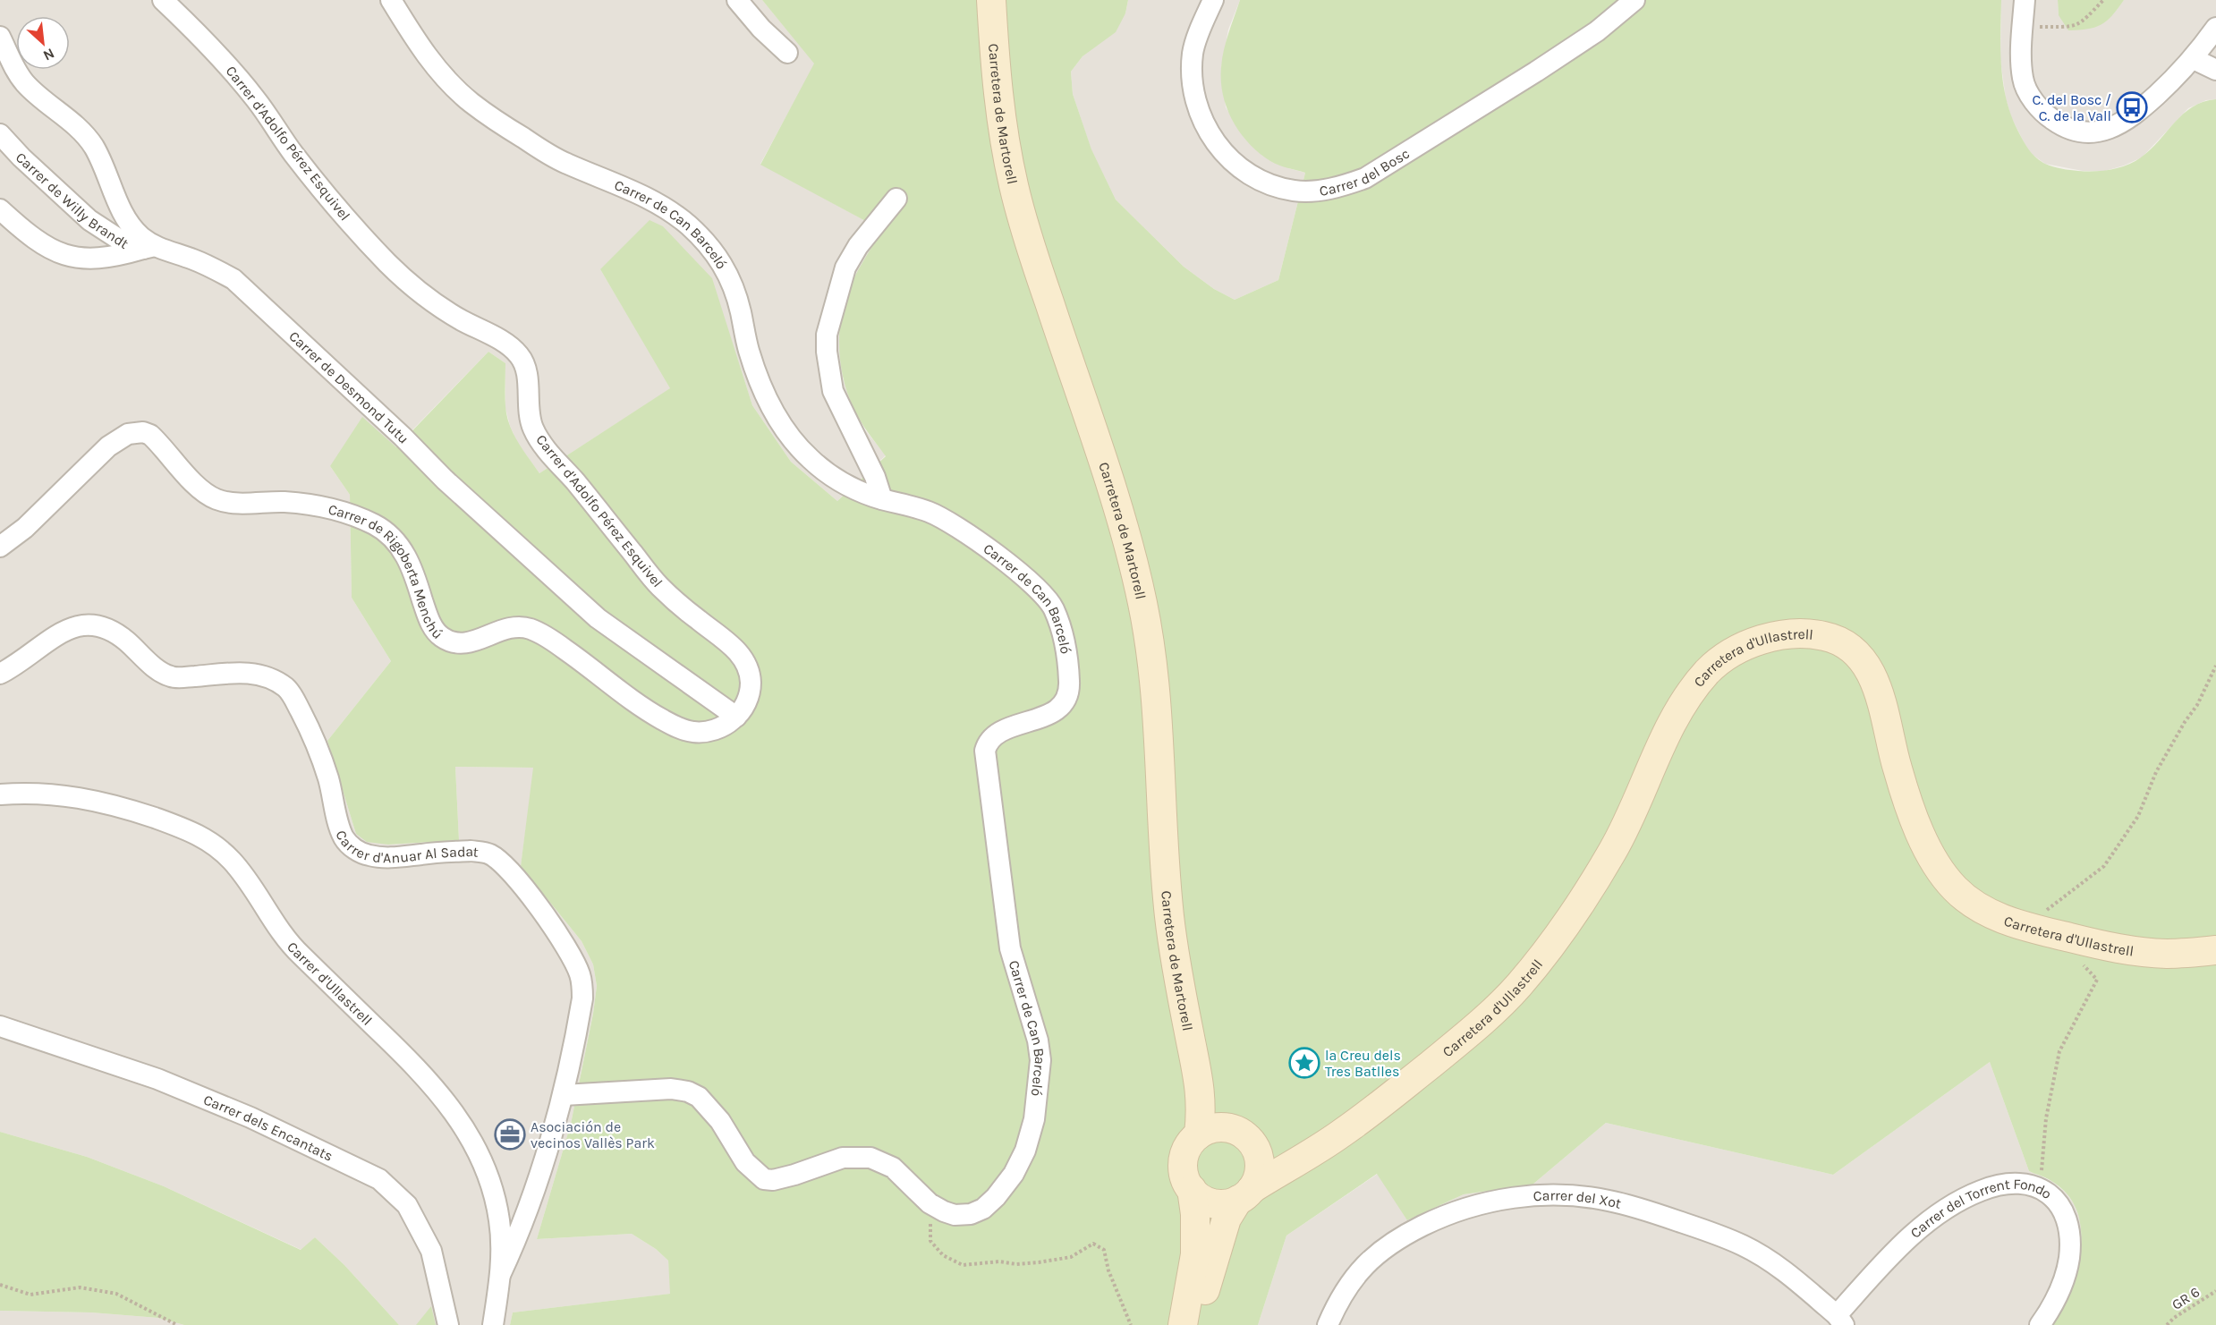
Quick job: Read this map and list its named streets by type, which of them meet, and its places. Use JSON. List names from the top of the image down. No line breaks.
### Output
{"streets":{"main road":["Carretera de Martorell","Carretera d'Ullastrell"],"street":["Carrer d'Adolfo Pérez Esquivel","Carrer del Bosc","Carrer de Willy Brandt","Carrer de Can Barceló","Carrer de Desmond Tutu","Carrer de Rigoberta Menchú","Carrer d'Anuar Al Sadat","Carrer d'Ullastrell","Carrer dels Encantats","Carrer del Xot","Carrer del Torrent Fondo"],"path":["GR 6"]},"crossings":[["Carretera de Martorell","Carretera d'Ullastrell"],["Carrer d'Adolfo Pérez Esquivel","Carrer de Desmond Tutu"],["Carrer d'Adolfo Pérez Esquivel","Carrer de Rigoberta Menchú"],["Carrer de Willy Brandt","Carrer de Desmond Tutu"],["Carrer de Can Barceló","Carrer d'Anuar Al Sadat"],["Carrer de Desmond Tutu","Carrer de Rigoberta Menchú"],["Carrer d'Anuar Al Sadat","Carrer d'Ullastrell"],["Carrer del Xot","Carrer del Torrent Fondo"]],"places":{"bus stop":["C. del Bosc / C. de la Vall"],"place":["la Creu dels Tres Batlles"],"office":["Asociación de vecinos Vallès Park"]},"north":"bottom right"}
